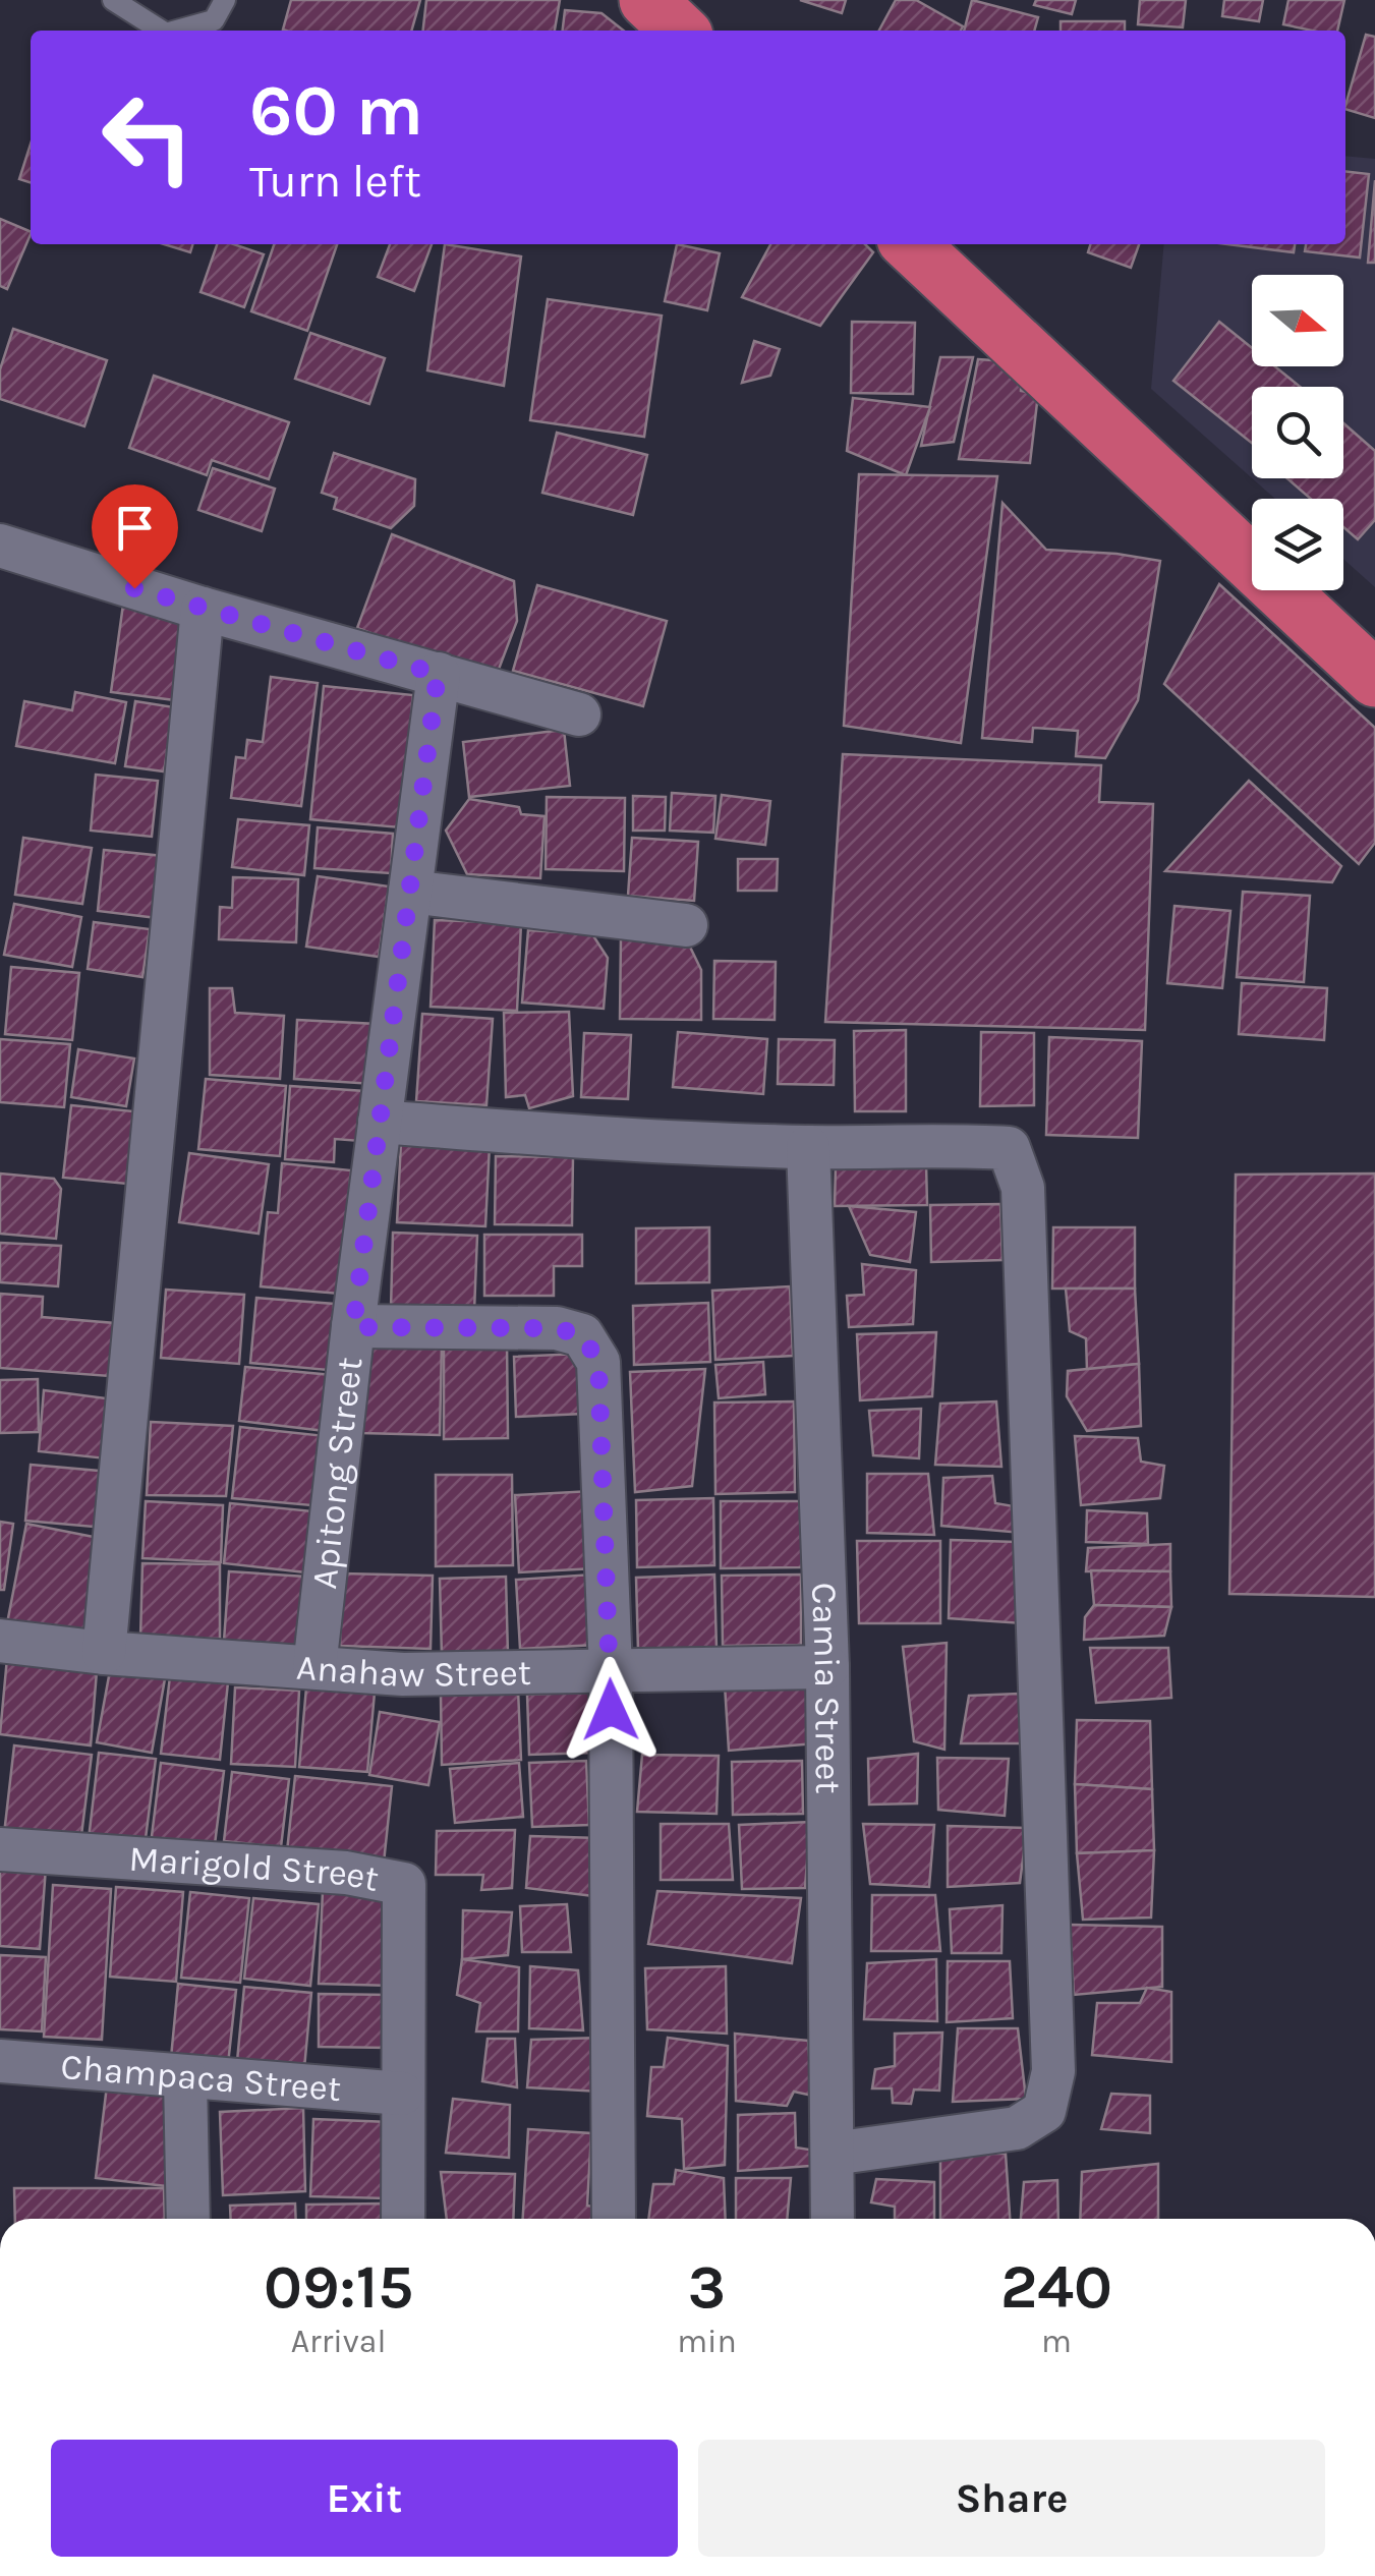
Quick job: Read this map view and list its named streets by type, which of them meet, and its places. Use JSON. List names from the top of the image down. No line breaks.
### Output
{"streets":{"street":["Apitong Street","Anahaw Street","Camia Street","Marigold Street","Champaca Street"]},"crossings":[["Apitong Street","Anahaw Street"],["Anahaw Street","Camia Street"],["Marigold Street","Champaca Street"]],"north":"right","page":{"turn":["60 m","Turn left"],"eta":["09:15","Arrival","3","min","240","m"],"buttons":["Exit","Share"]}}
